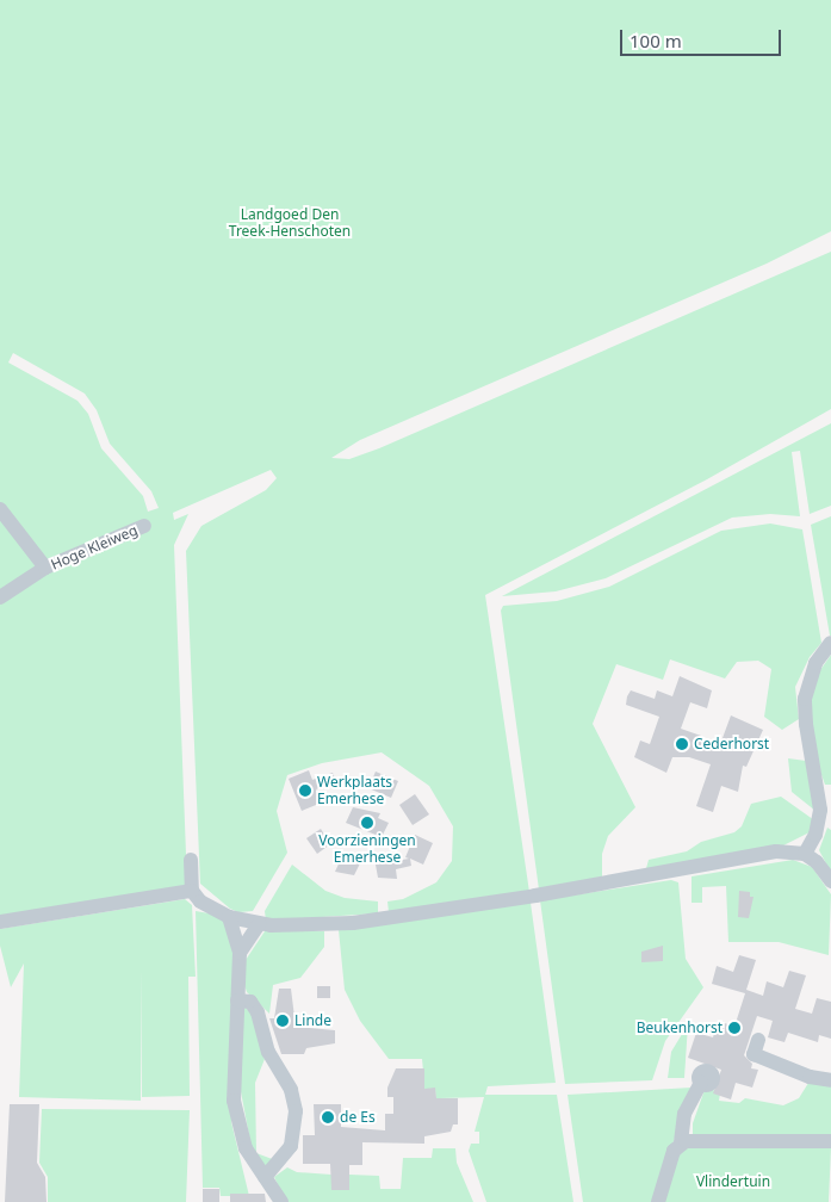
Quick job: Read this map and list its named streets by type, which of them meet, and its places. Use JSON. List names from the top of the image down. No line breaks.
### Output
{"streets":{"street":["Hoge Kleiweg"]},"parks":["Landgoed Den Treek-Henschoten","Vlindertuin"],"places":["Cederhorst","Werkplaats Emerhese","Voorzieningen Emerhese","Linde","Beukenhorst","de Es"],"scale_bar":"100 m"}
